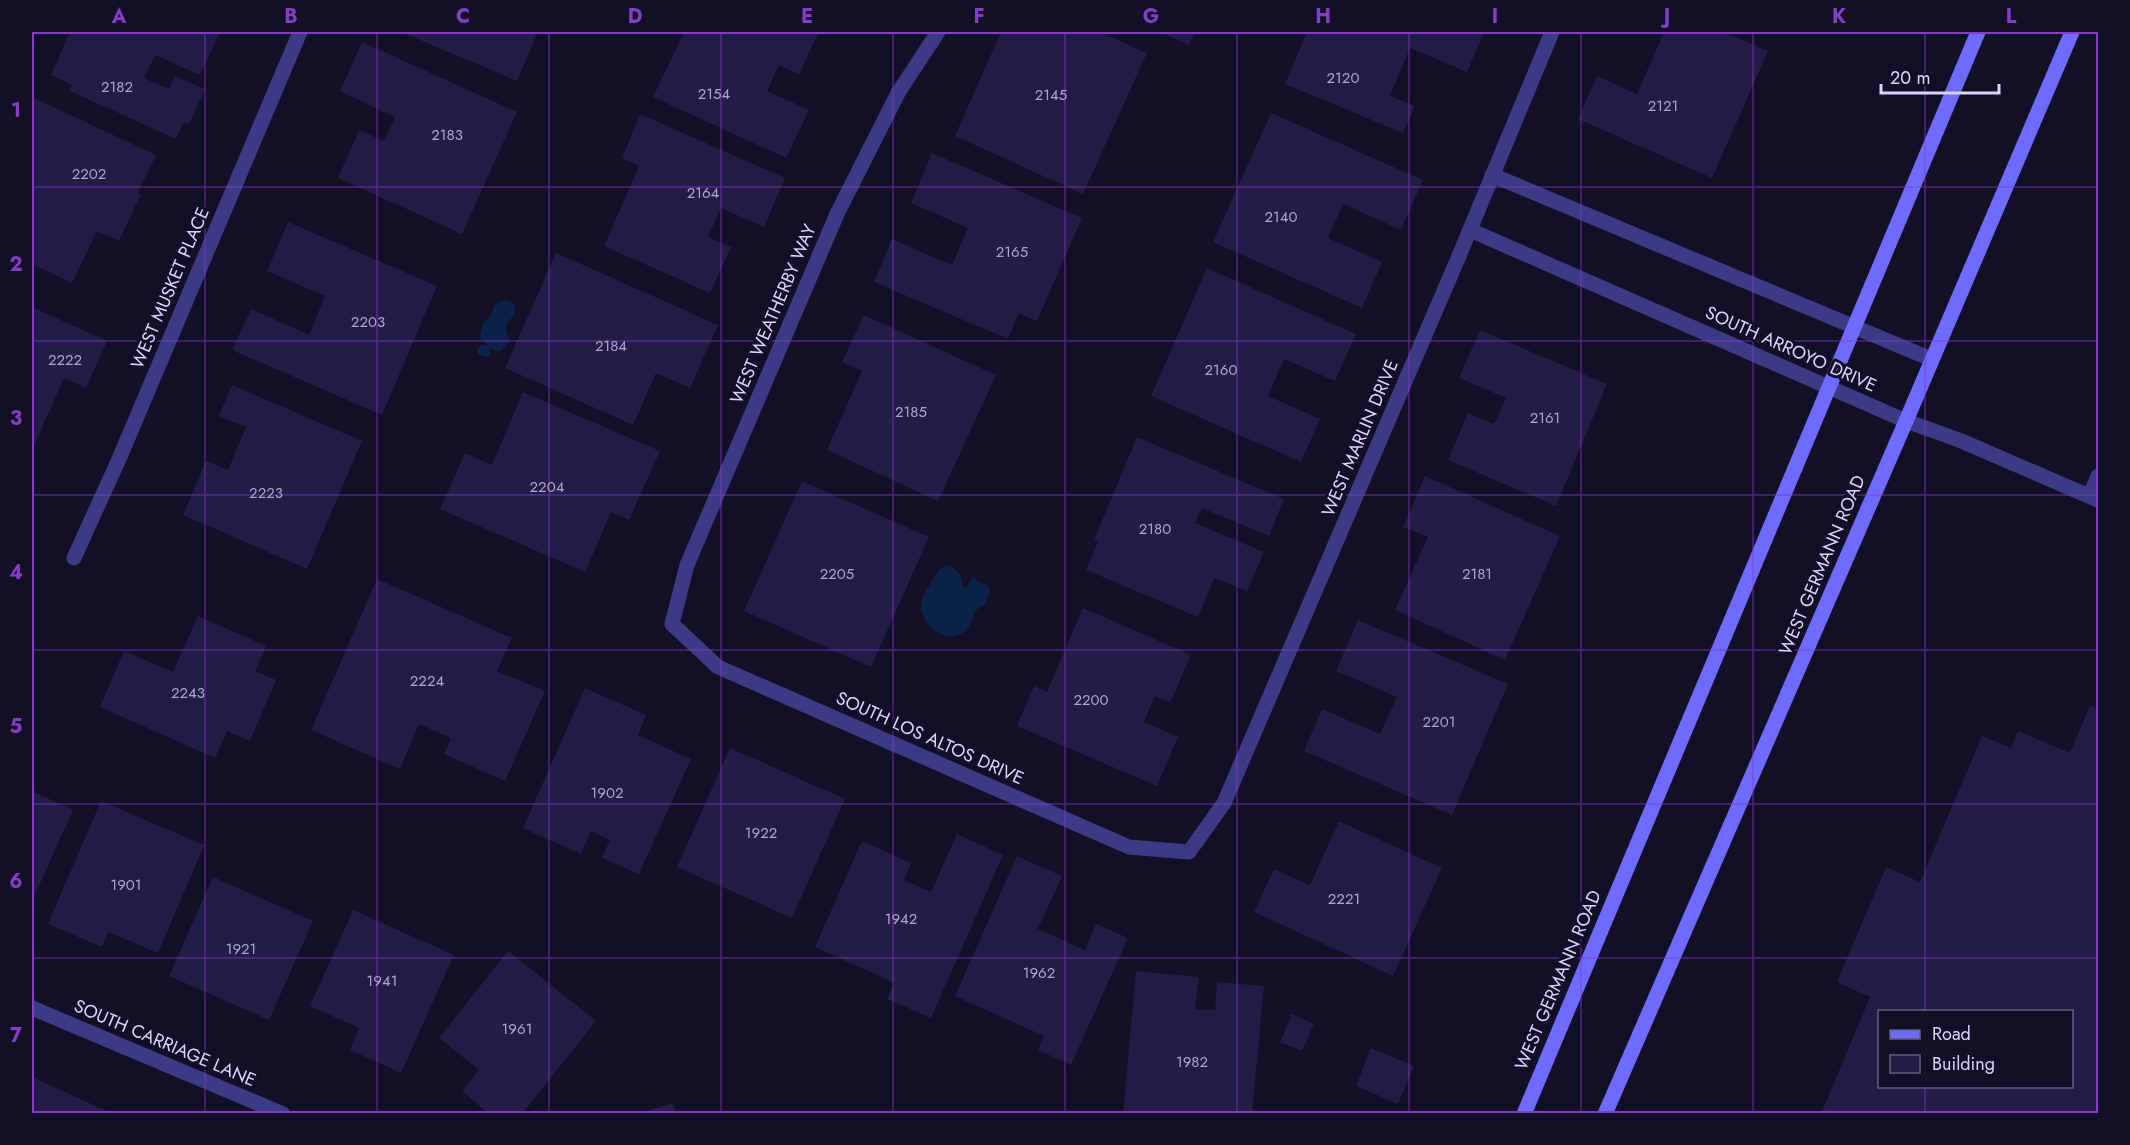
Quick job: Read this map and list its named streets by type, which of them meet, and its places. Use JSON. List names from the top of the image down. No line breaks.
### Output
{"streets":{"main road":["WEST GERMANN ROAD"],"street":["WEST MUSKET PLACE","WEST WEATHERBY WAY","SOUTH ARROYO DRIVE","WEST MARLIN DRIVE","SOUTH LOS ALTOS DRIVE","SOUTH CARRIAGE LANE"]},"crossings":[["WEST WEATHERBY WAY","SOUTH LOS ALTOS DRIVE"],["SOUTH ARROYO DRIVE","WEST MARLIN DRIVE"],["SOUTH ARROYO DRIVE","WEST GERMANN ROAD"],["WEST MARLIN DRIVE","SOUTH LOS ALTOS DRIVE"]],"house_numbers":["2120","2182","2154","2145","2121","2183","2202","2164","2140","2165","2203","2184","2222","2160","2185","2161","2204","2223","2180","2205","2181","2224","2243","2200","2201","1902","1922","1901","2221","1942","1921","1962","1941","1961","1982"],"legend":["Road","Building"],"scale_bar":"20 m","grid":{"columns":["A","B","C","D","E","F","G","H","I","J","K","L"],"rows":["1","2","3","4","5","6","7"]}}
